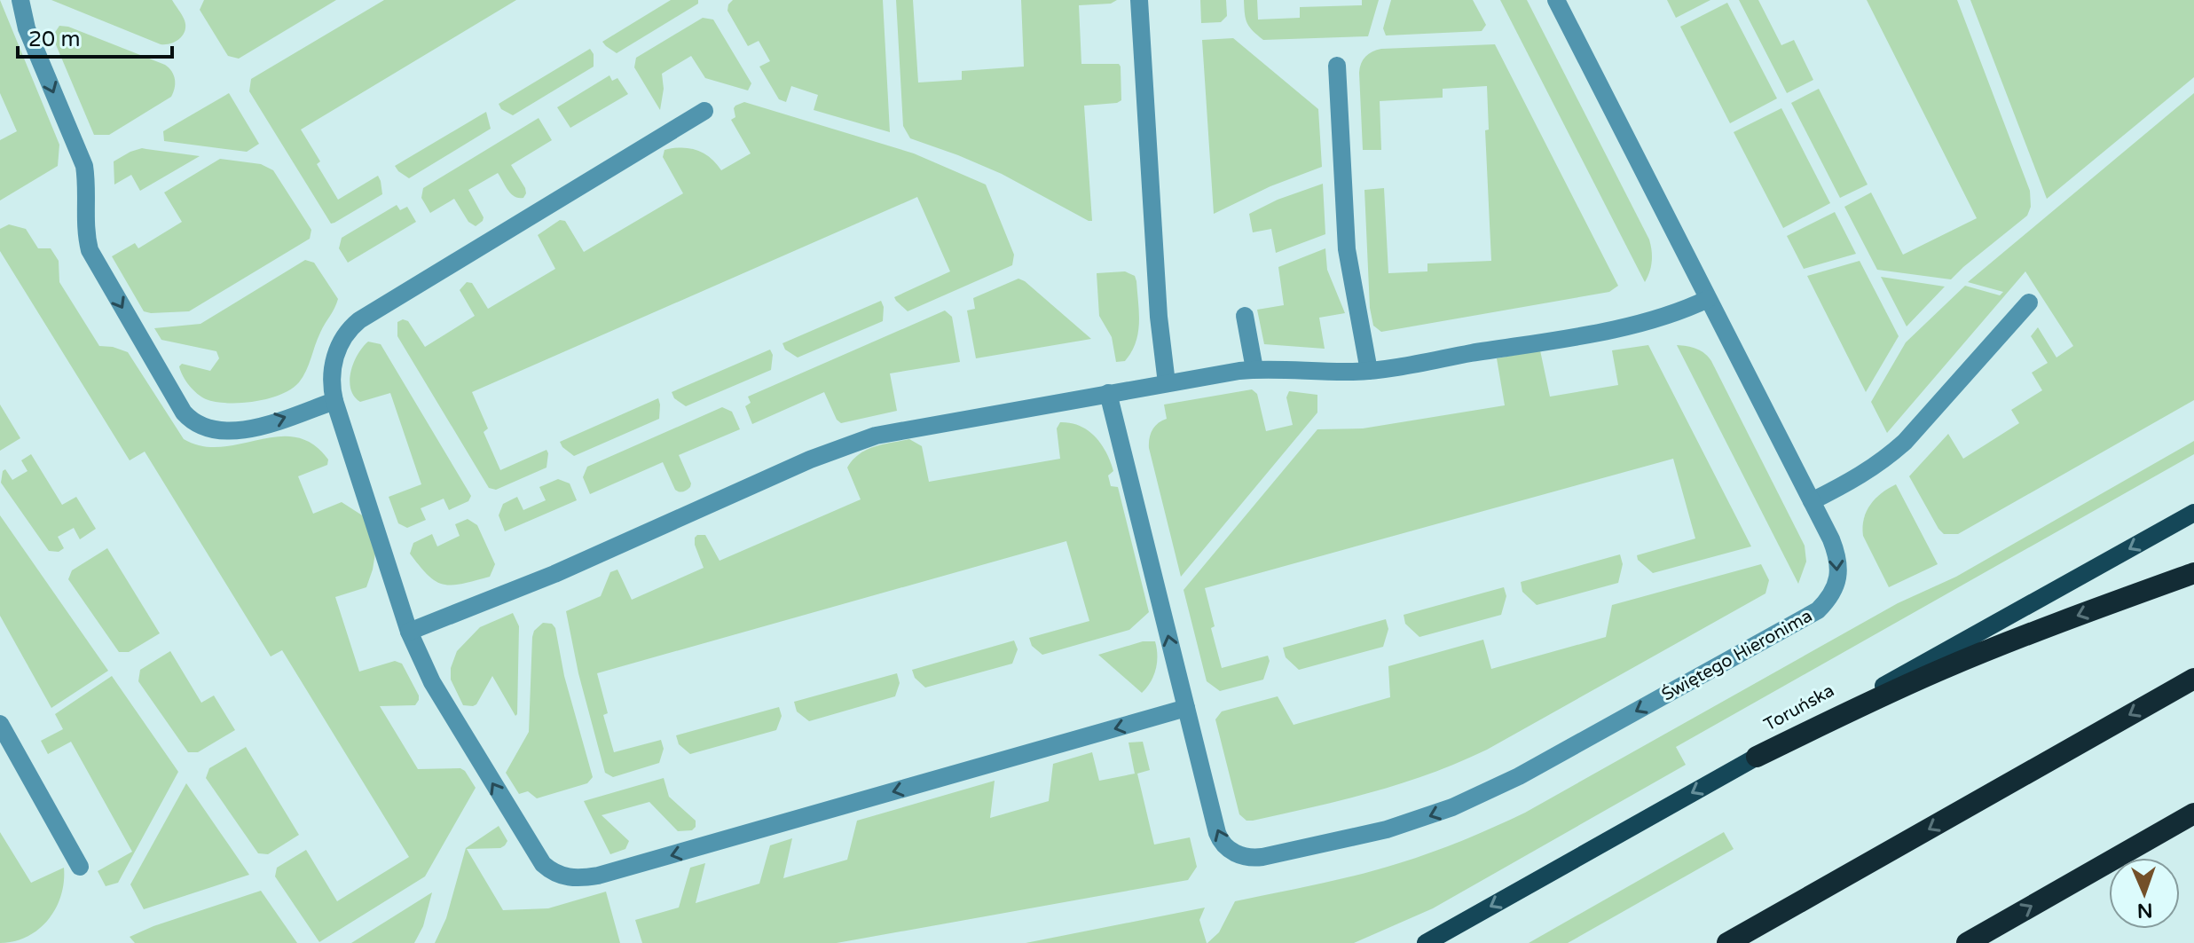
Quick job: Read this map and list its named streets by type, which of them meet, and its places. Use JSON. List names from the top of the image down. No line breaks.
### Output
{"streets":{"main road":["Toruńska"],"street":["Świętego Hieronima"]},"one_way":["Toruńska"],"scale_bar":"20 m","north":"bottom"}
